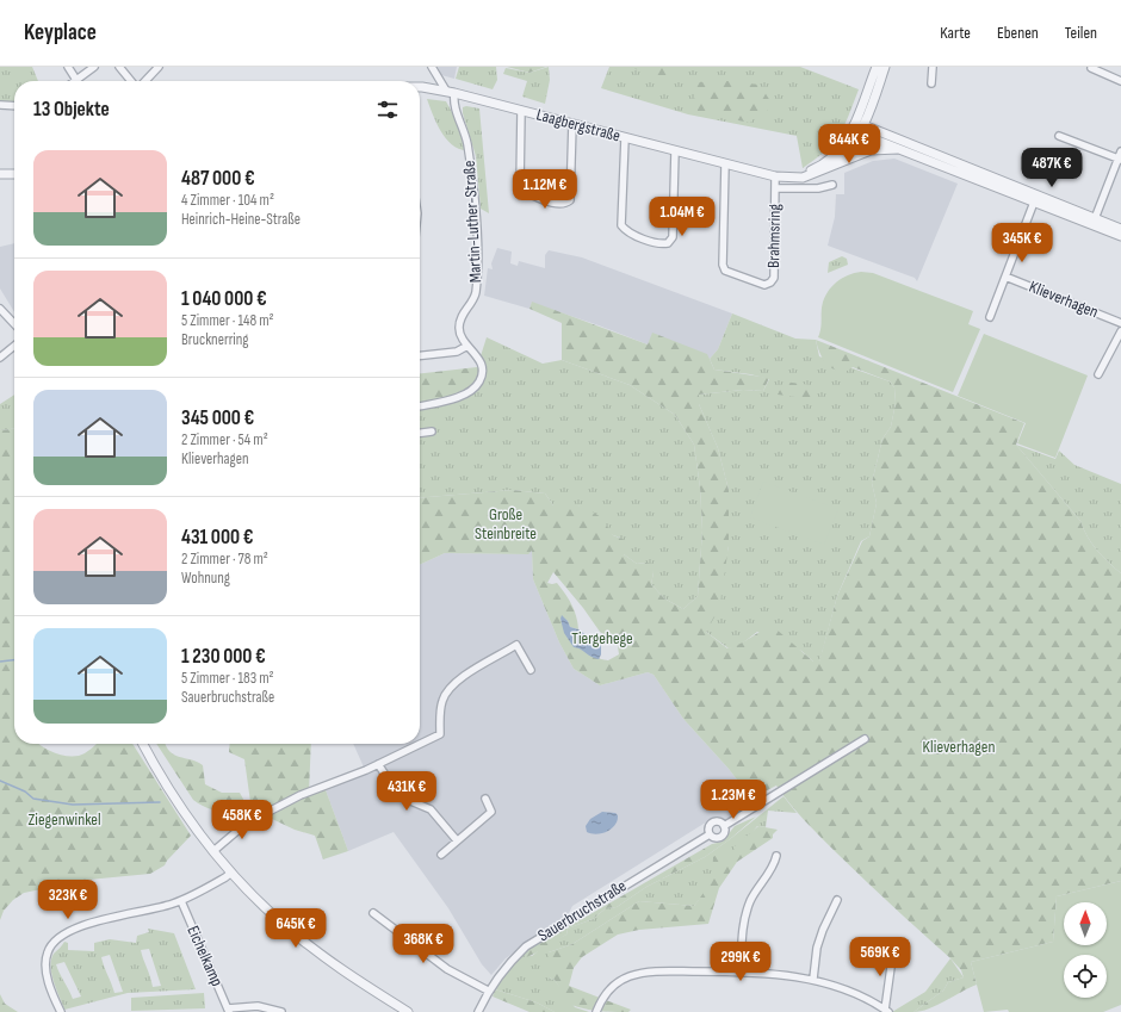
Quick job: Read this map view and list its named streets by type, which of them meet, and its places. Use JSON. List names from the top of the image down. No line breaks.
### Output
{"streets":{"street":["Laagbergstraße","Martin-Luther-Straße","Brahmsring","Klieverhagen","Sauerbruchstraße","Eichelkamp"]},"crossings":[["Laagbergstraße","Martin-Luther-Straße"],["Laagbergstraße","Brahmsring"]],"parks":["Große Steinbreite","Tiergehege","Klieverhagen","Ziegenwinkel"],"north":"top","page":{"header":"Keyplace","nav":["Karte","Ebenen","Teilen"],"heading":"13 Objekte","price":["844K €","487K €","1.12M €","1.04M €","345K €","431K €","1.23M €","458K €","323K €","645K €","368K €","569K €","299K €"],"list":[{"name":"487 000 €","note":"4 Zimmer · 104 m² · Heinrich-Heine-Straße"},{"name":"1 040 000 €","note":"5 Zimmer · 148 m² · Brucknerring"},{"name":"345 000 €","note":"2 Zimmer · 54 m² · Klieverhagen"},{"name":"431 000 €","note":"2 Zimmer · 78 m² · Wohnung"},{"name":"1 230 000 €","note":"5 Zimmer · 183 m² · Sauerbruchstraße"}]}}
